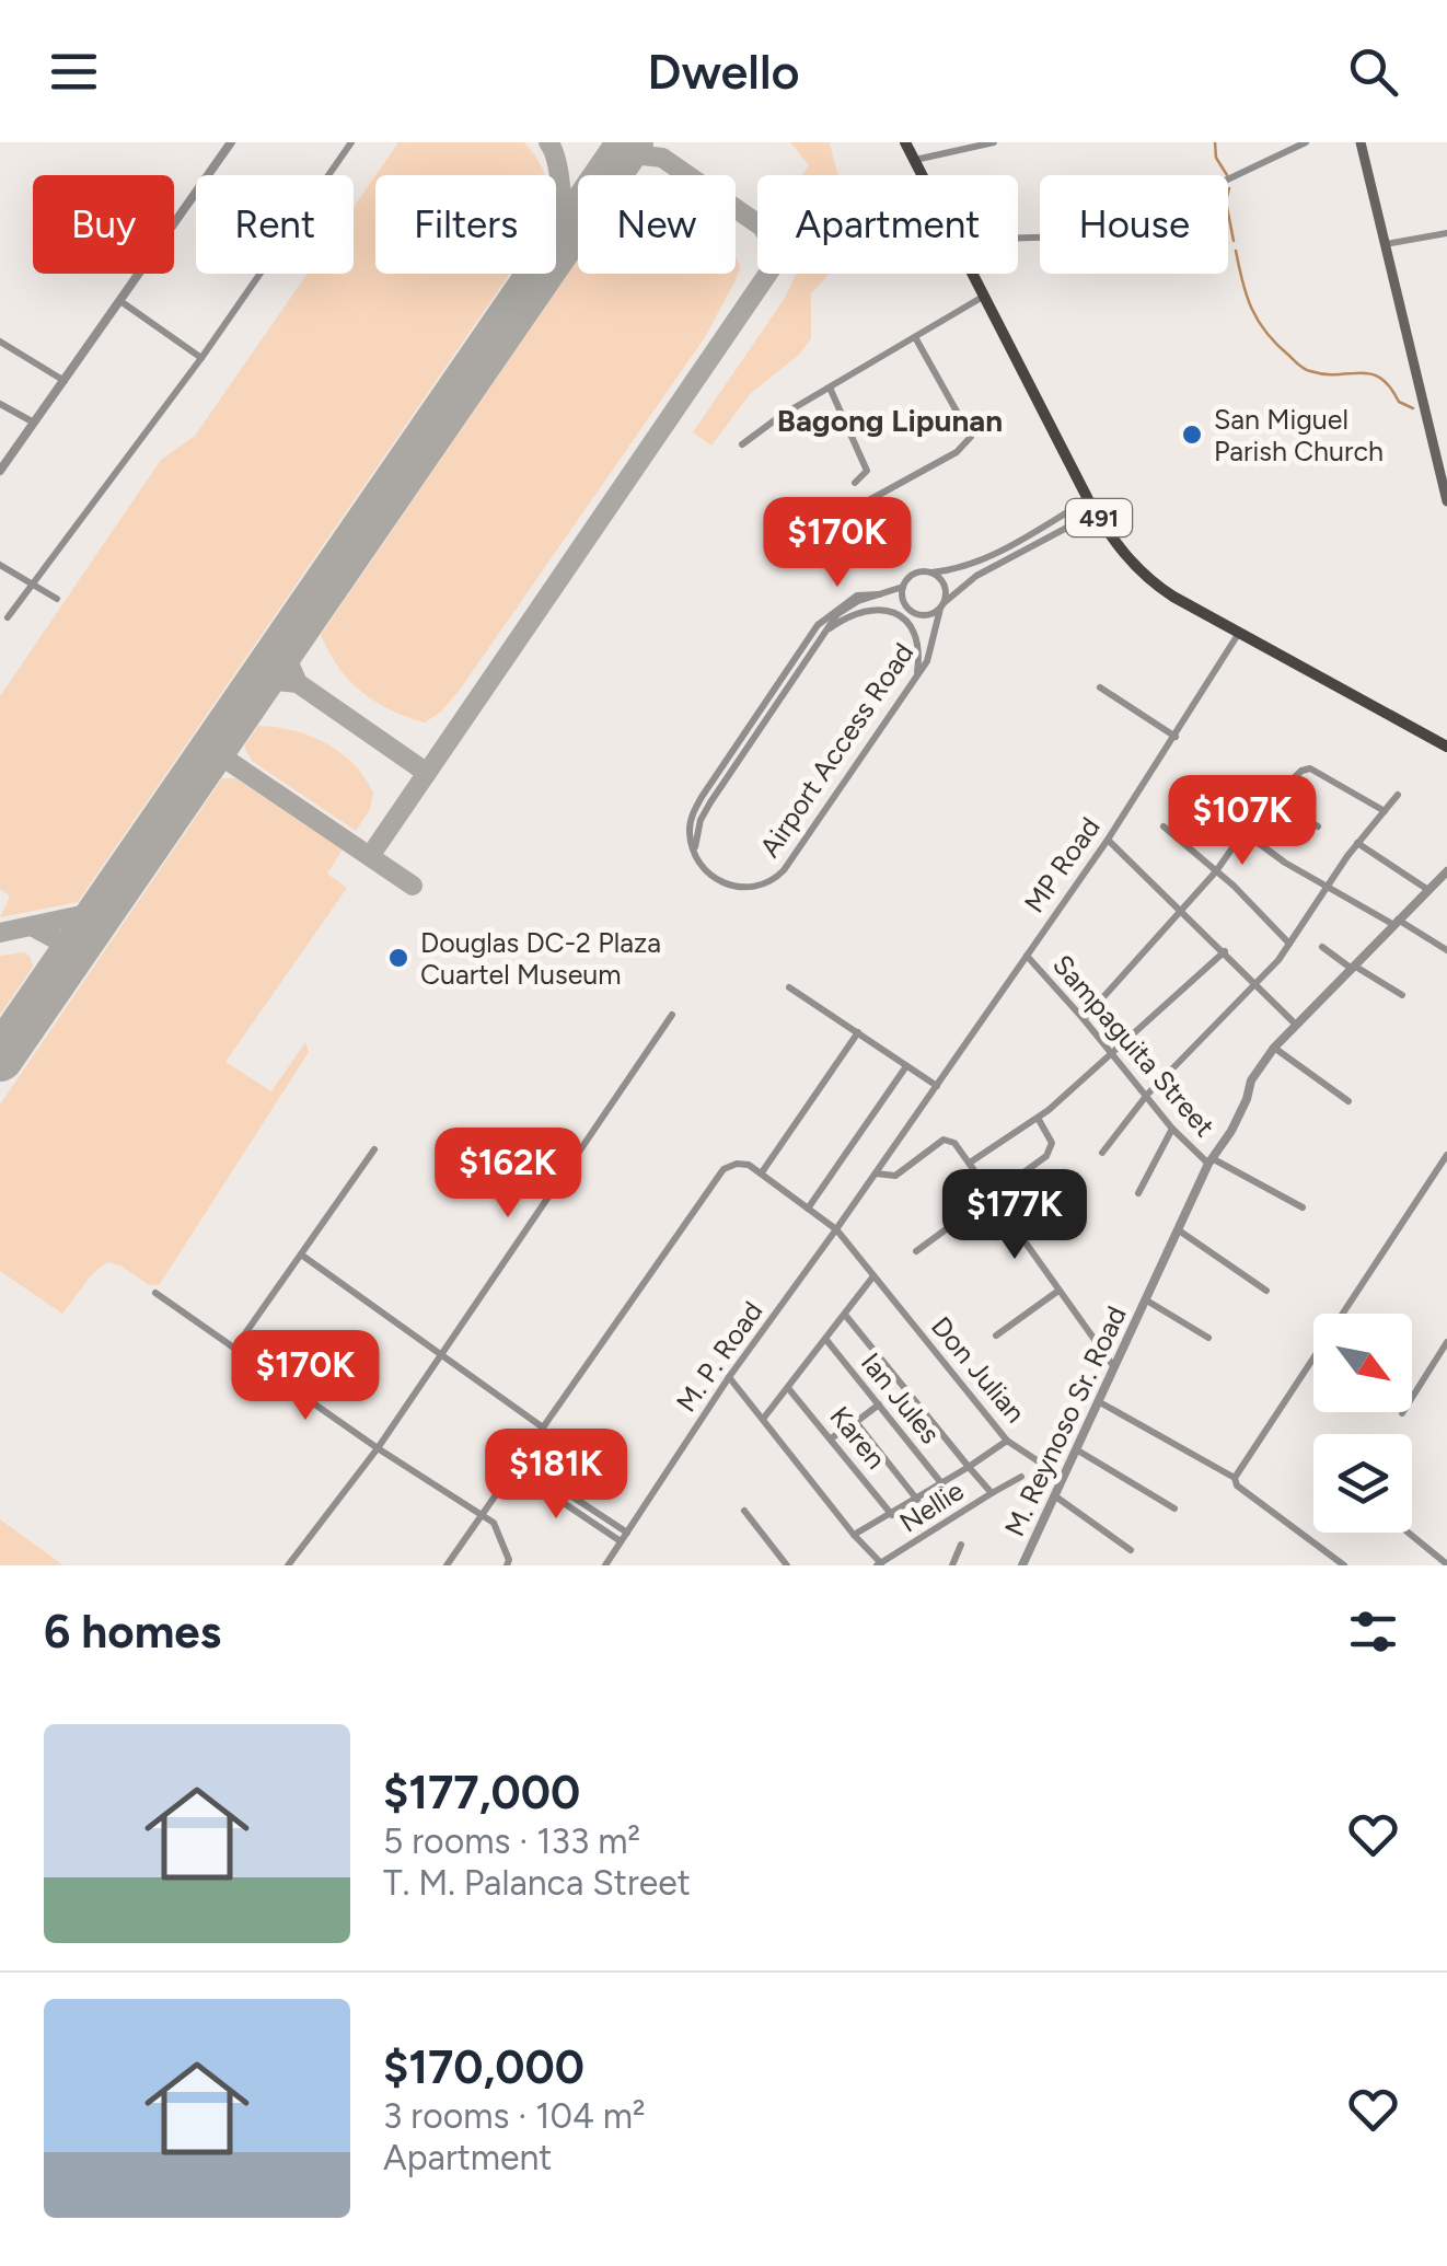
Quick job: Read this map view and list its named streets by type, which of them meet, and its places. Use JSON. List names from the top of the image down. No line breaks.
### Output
{"streets":{"main road":["491"],"street":["Airport Access Road","MP Road","Sampaguita Street","M. P. Road","Don Julian","Ian Jules","M. Reynoso Sr. Road","Karen","Nellie"]},"crossings":[["491","MP Road"],["MP Road","Sampaguita Street"],["MP Road","M. P. Road"],["Sampaguita Street","M. Reynoso Sr. Road"],["M. P. Road","Don Julian"],["Don Julian","M. Reynoso Sr. Road"],["Don Julian","Nellie"]],"districts":["Bagong Lipunan"],"places":["San Miguel Parish Church","Douglas DC-2 Plaza Cuartel Museum"],"north":"bottom right","page":{"header":"Dwello","chip":["Buy","Rent","Filters","New","Apartment","House"],"price":["$170K","$107K","$162K","$177K","$170K","$181K"],"heading":"6 homes","list":[{"name":"$177,000","note":"5 rooms · 133 m² · T. M. Palanca Street"},{"name":"$170,000","note":"3 rooms · 104 m² · Apartment"}]}}
